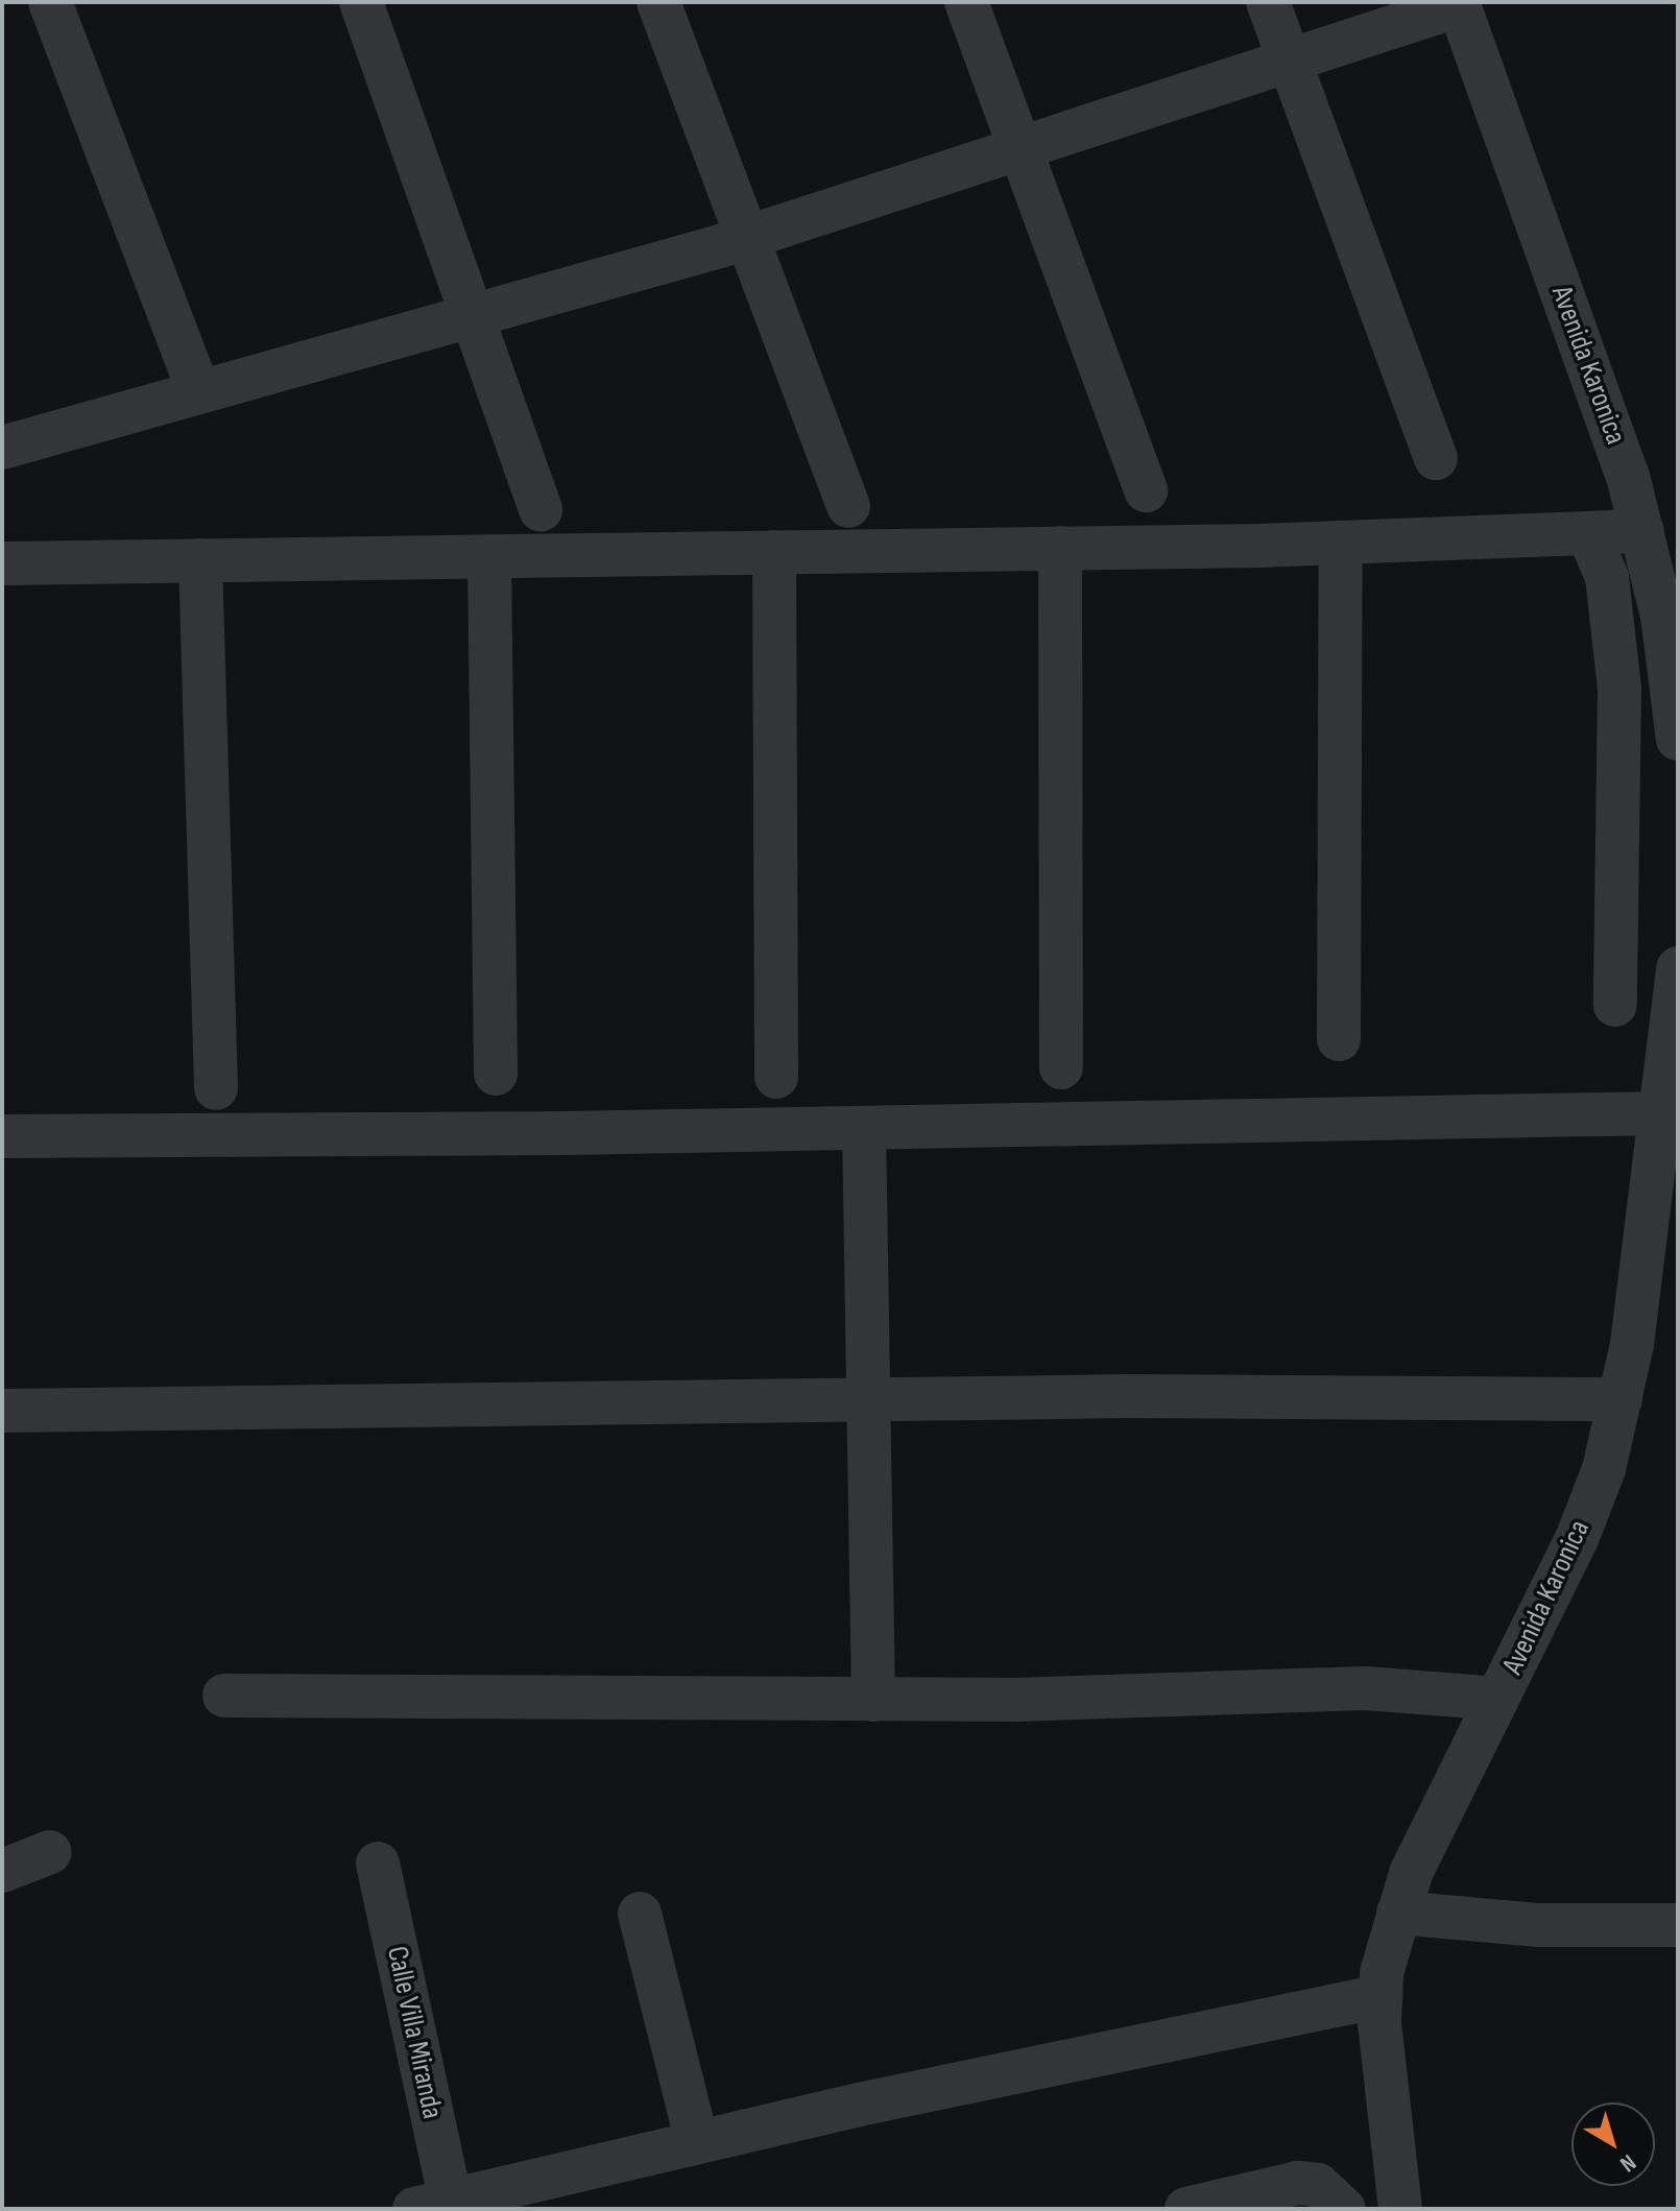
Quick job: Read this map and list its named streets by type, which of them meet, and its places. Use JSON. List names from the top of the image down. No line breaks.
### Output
{"streets":{"street":["Avenida Karonica","Calle Villa Miranda"]},"north":"bottom right"}
